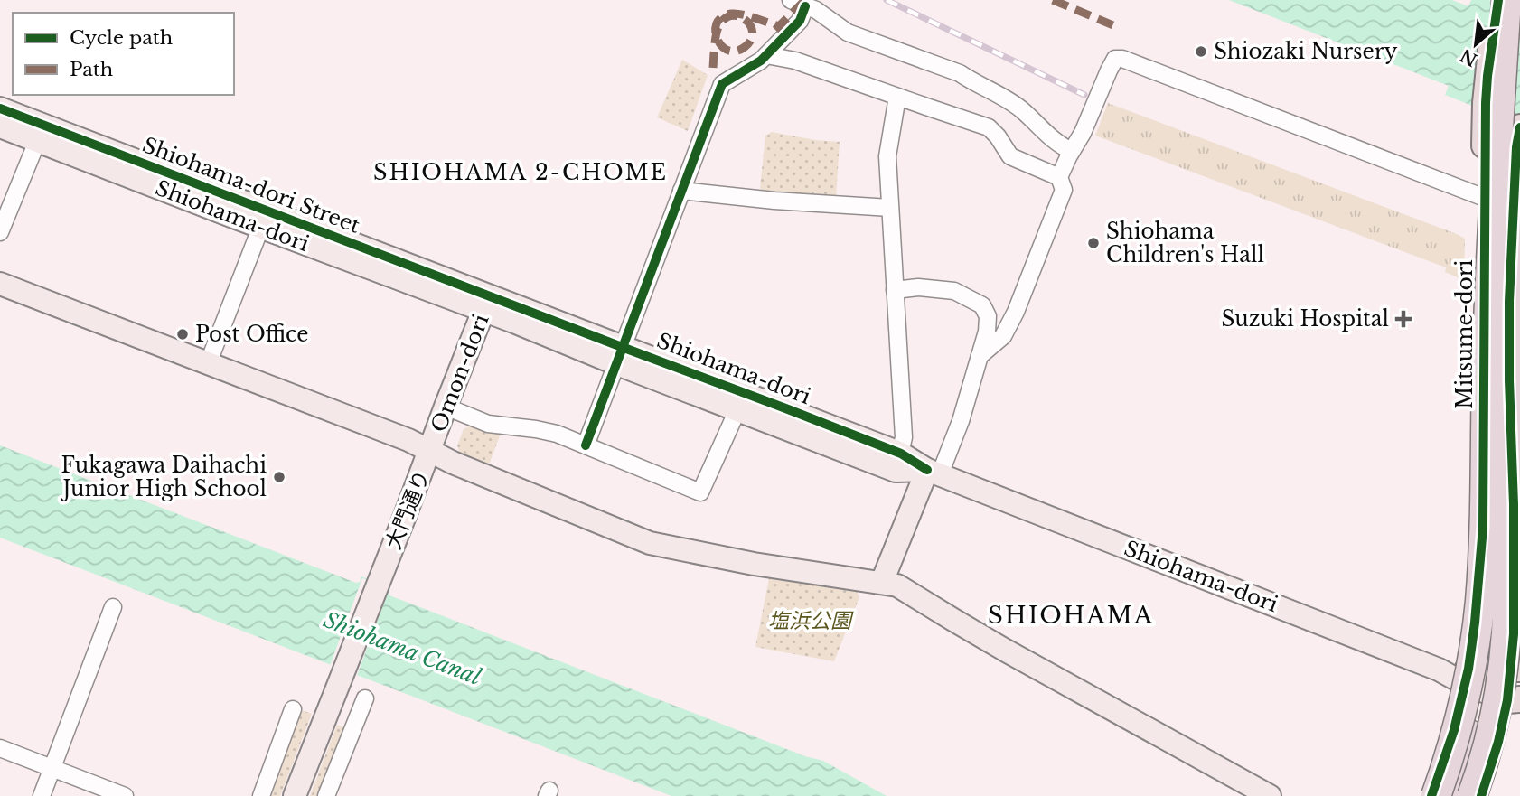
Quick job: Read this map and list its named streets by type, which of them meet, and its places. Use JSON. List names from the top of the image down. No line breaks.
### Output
{"streets":{"main road":["Mitsume-dori"],"street":["Shiohama-dori","Omon-dori","大門通り"],"cycle path":["Shiohama-dori Street"]},"crossings":[["Shiohama-dori","Mitsume-dori"],["Shiohama-dori","Omon-dori"],["Omon-dori","大門通り"]],"districts":["SHIOHAMA 2-CHOME","SHIOHAMA"],"water":["Shiohama Canal"],"parks":["塩浜公園"],"places":{"other":["Shiozaki Nursery","Shiohama Children's Hall","Post Office","Fukagawa Daihachi Junior High School"],"health":["Suzuki Hospital"]},"legend":["Cycle path","Path"],"north":"bottom left"}
